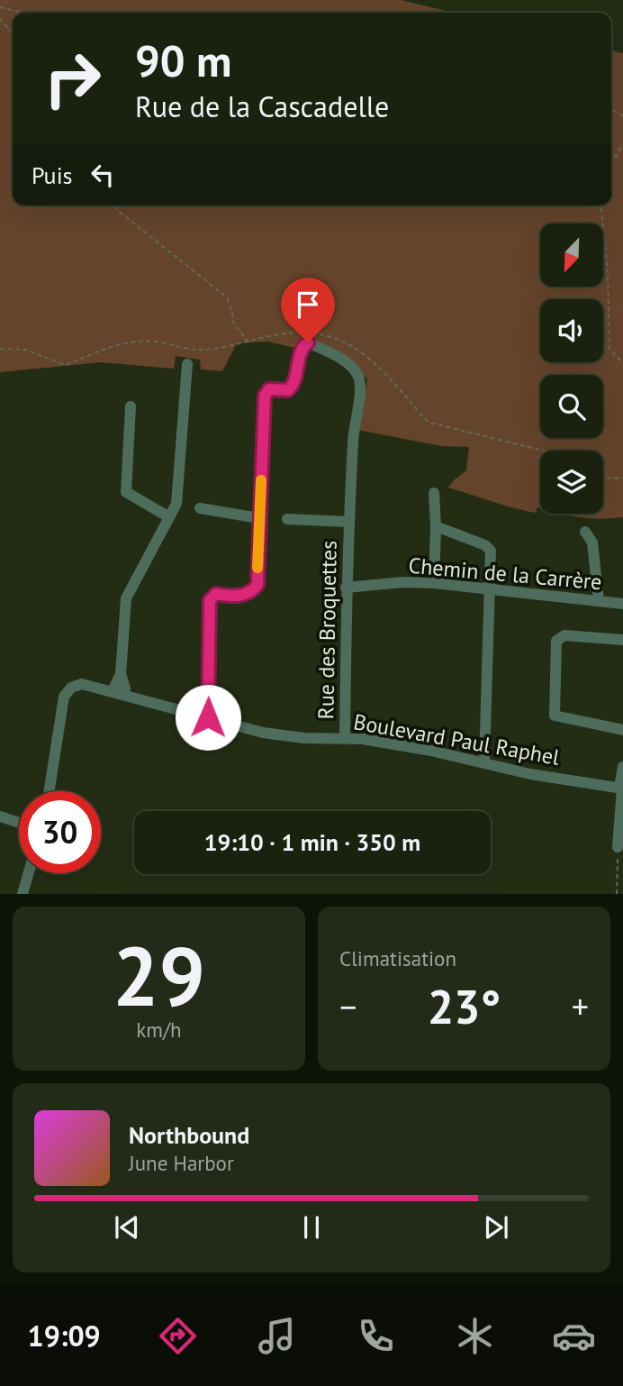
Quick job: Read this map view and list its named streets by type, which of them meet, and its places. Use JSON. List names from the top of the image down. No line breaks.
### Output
{"streets":{"street":["Chemin de la Carrère","Rue des Broquettes","Boulevard Paul Raphel"]},"crossings":[["Chemin de la Carrère","Rue des Broquettes"],["Rue des Broquettes","Boulevard Paul Raphel"]],"north":"bottom left","page":{"turn":["90 m","Rue de la Cascadelle"],"then":"Puis","limit":"30","trip":"19:10 · 1 min · 350 m","tile":[["29","km/h"],"Climatisation"],"heat":["−","23°","+"],"song":["Northbound","June Harbor"],"tabs":"19:09"}}
